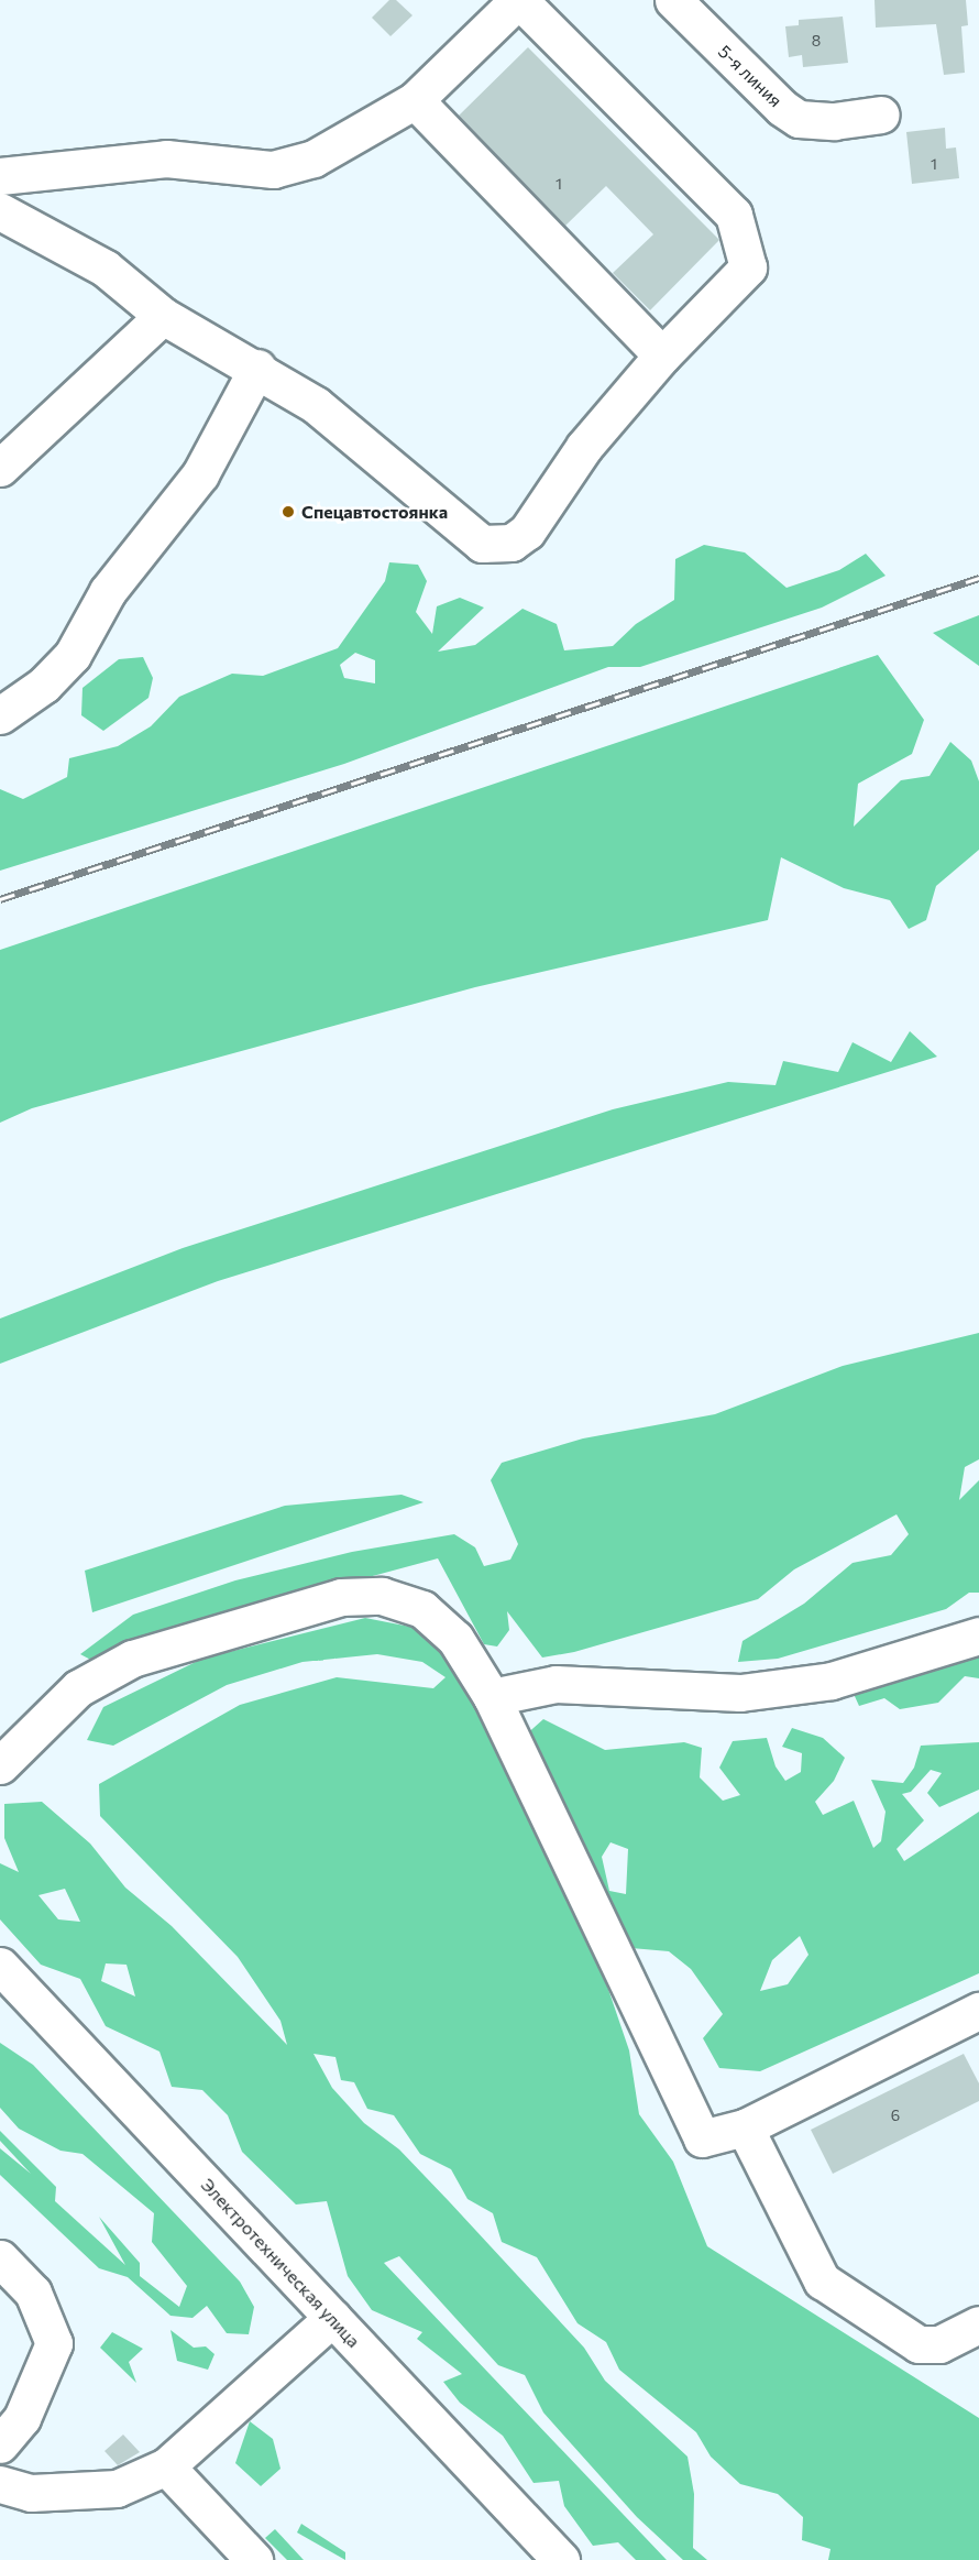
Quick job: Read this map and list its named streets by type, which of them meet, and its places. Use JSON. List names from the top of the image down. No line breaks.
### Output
{"streets":{"main road":["5-я линия","Электротехническая улица"]},"places":["Спецавтостоянка"],"house_numbers":["8","1","1","6"]}
